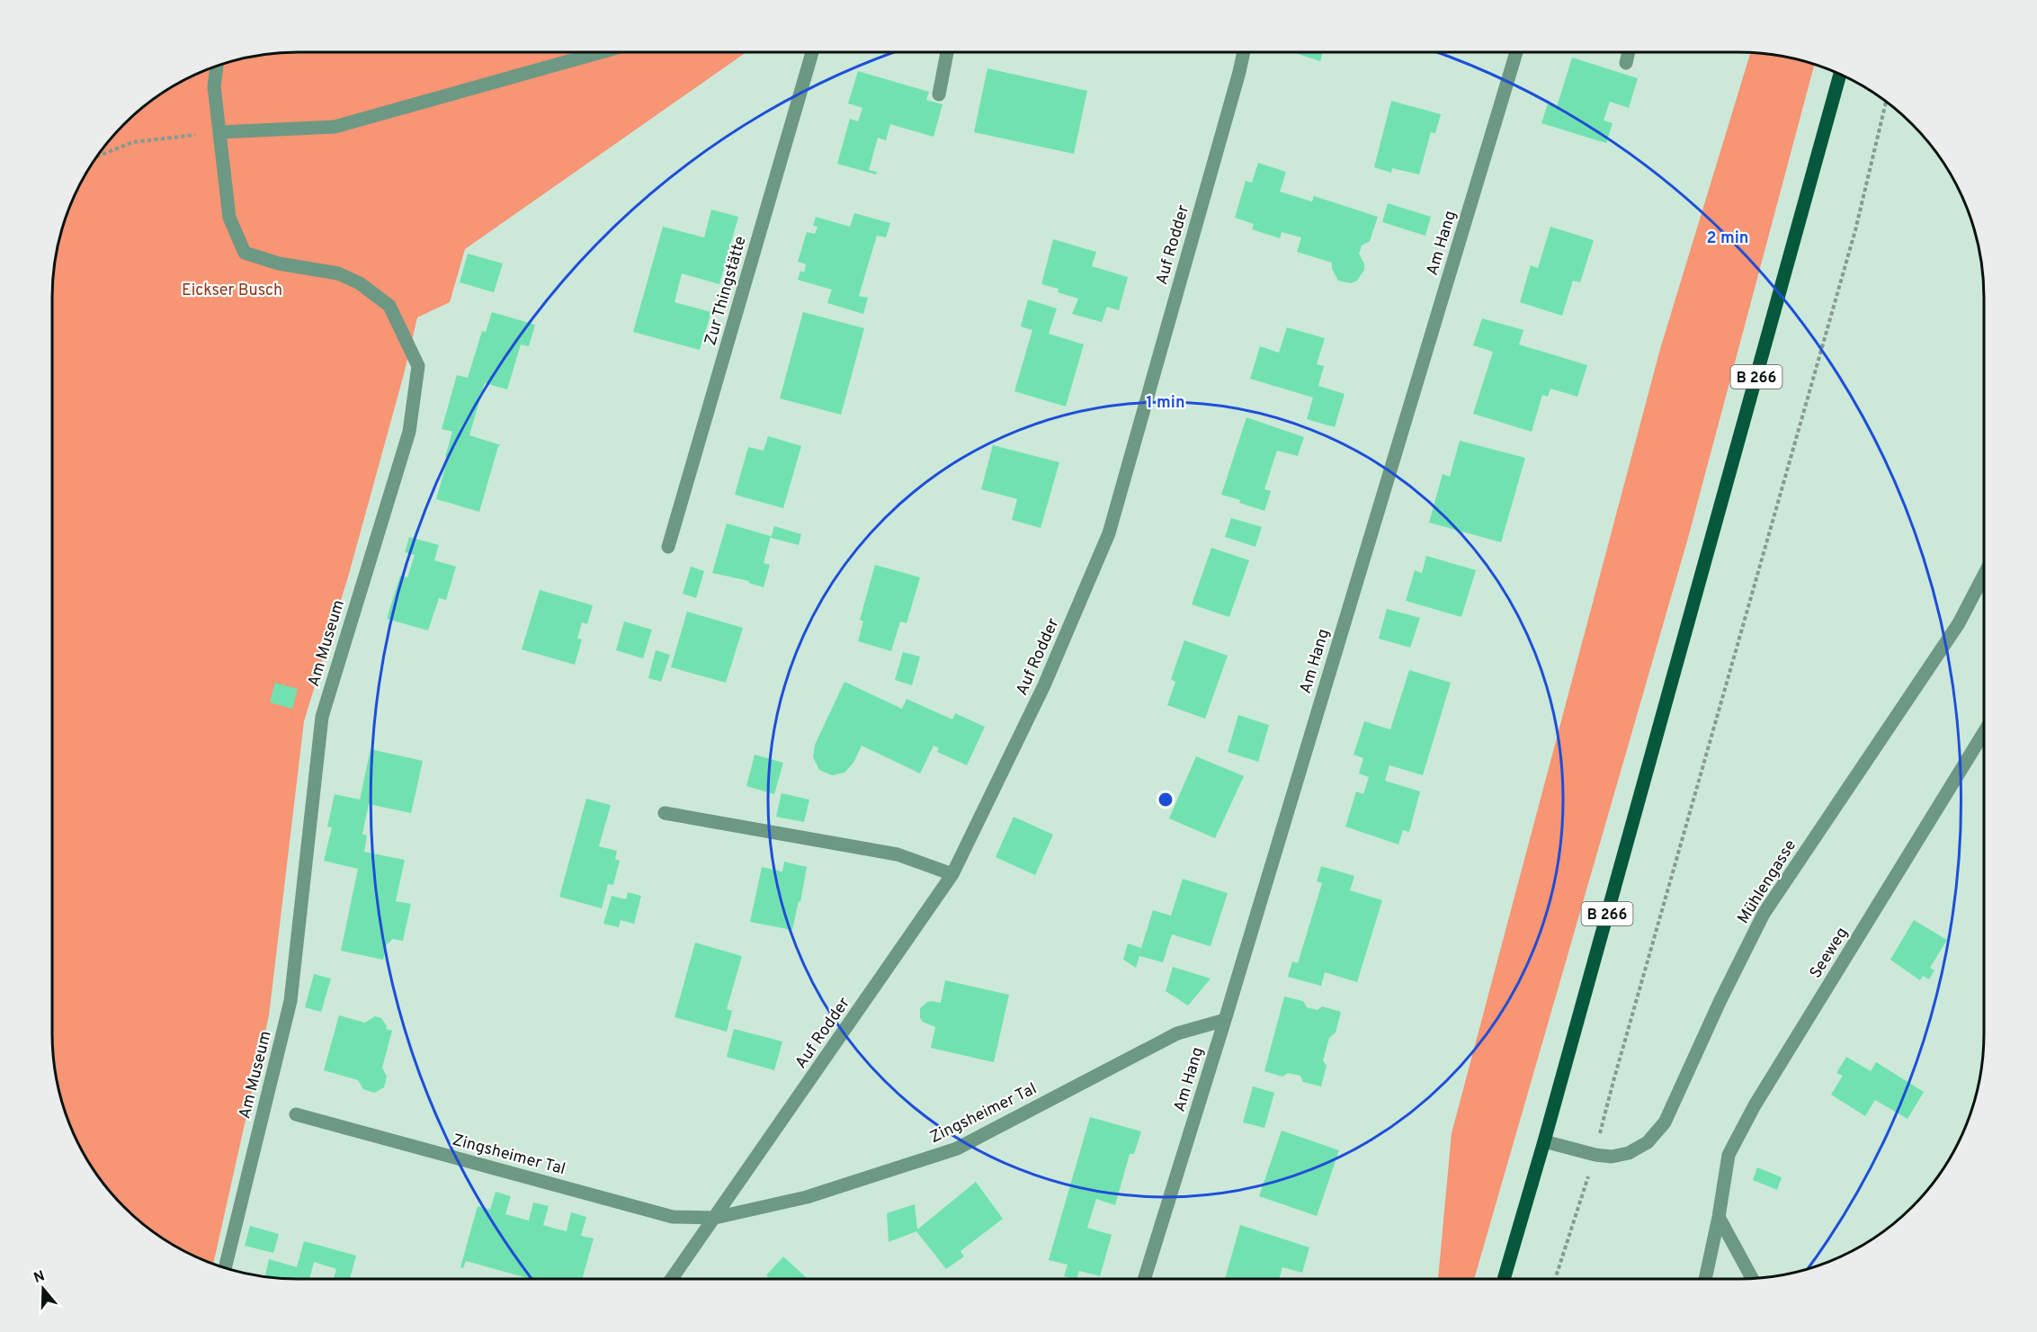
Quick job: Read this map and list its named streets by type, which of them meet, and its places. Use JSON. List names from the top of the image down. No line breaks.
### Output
{"streets":{"main road":["B 266"],"street":["Am Hang","Auf Rodder","Zur Thingstätte","Am Museum","Mühlengasse","Seeweg","Zingsheimer Tal"]},"crossings":[["Am Hang","Zingsheimer Tal"],["Auf Rodder","Zingsheimer Tal"],["B 266","Mühlengasse"]],"parks":["Eickser Busch"],"north":"top","rings":["2 min","1 min"]}
